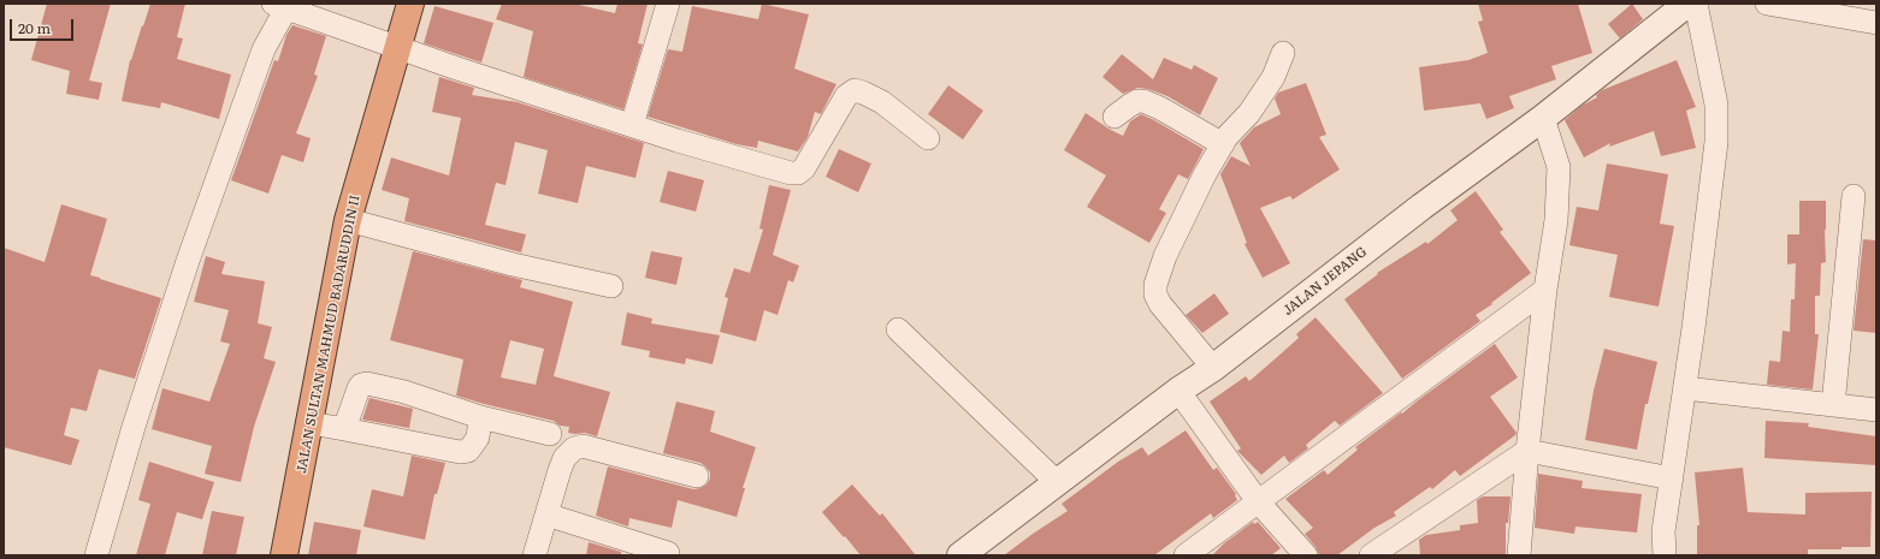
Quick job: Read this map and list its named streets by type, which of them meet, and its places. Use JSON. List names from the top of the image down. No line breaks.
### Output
{"streets":{"highway":["JALAN SULTAN MAHMUD BADARUDDIN II"],"street":["JALAN JEPANG"]},"scale_bar":"20 m"}
